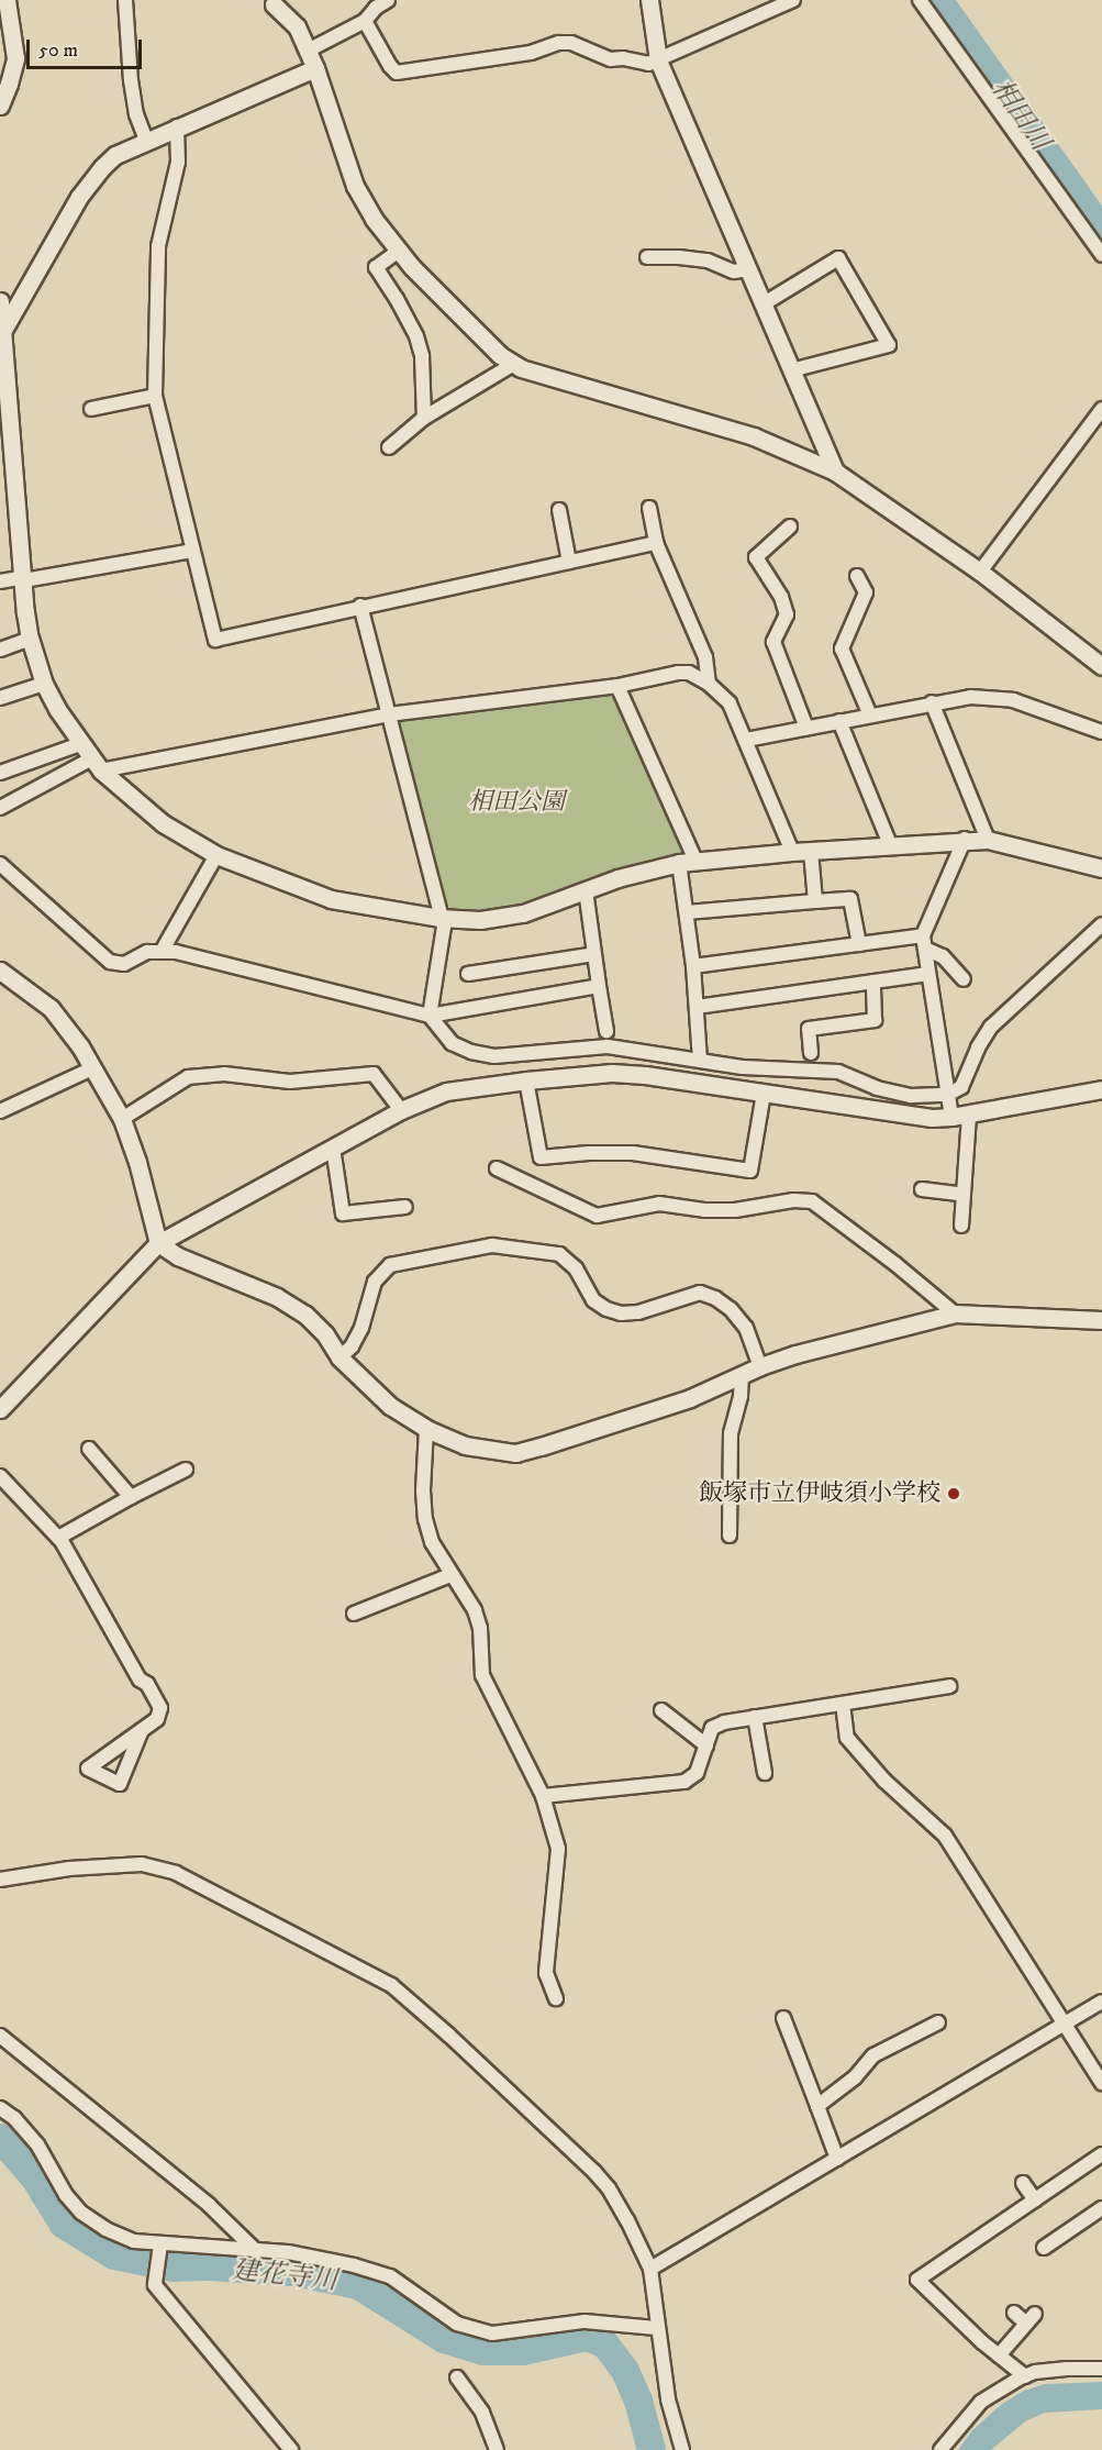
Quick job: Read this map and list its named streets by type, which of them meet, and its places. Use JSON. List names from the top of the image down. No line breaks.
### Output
{"water":["相田川","建花寺川"],"parks":["相田公園"],"places":["飯塚市立伊岐須小学校"],"scale_bar":"50 m"}
